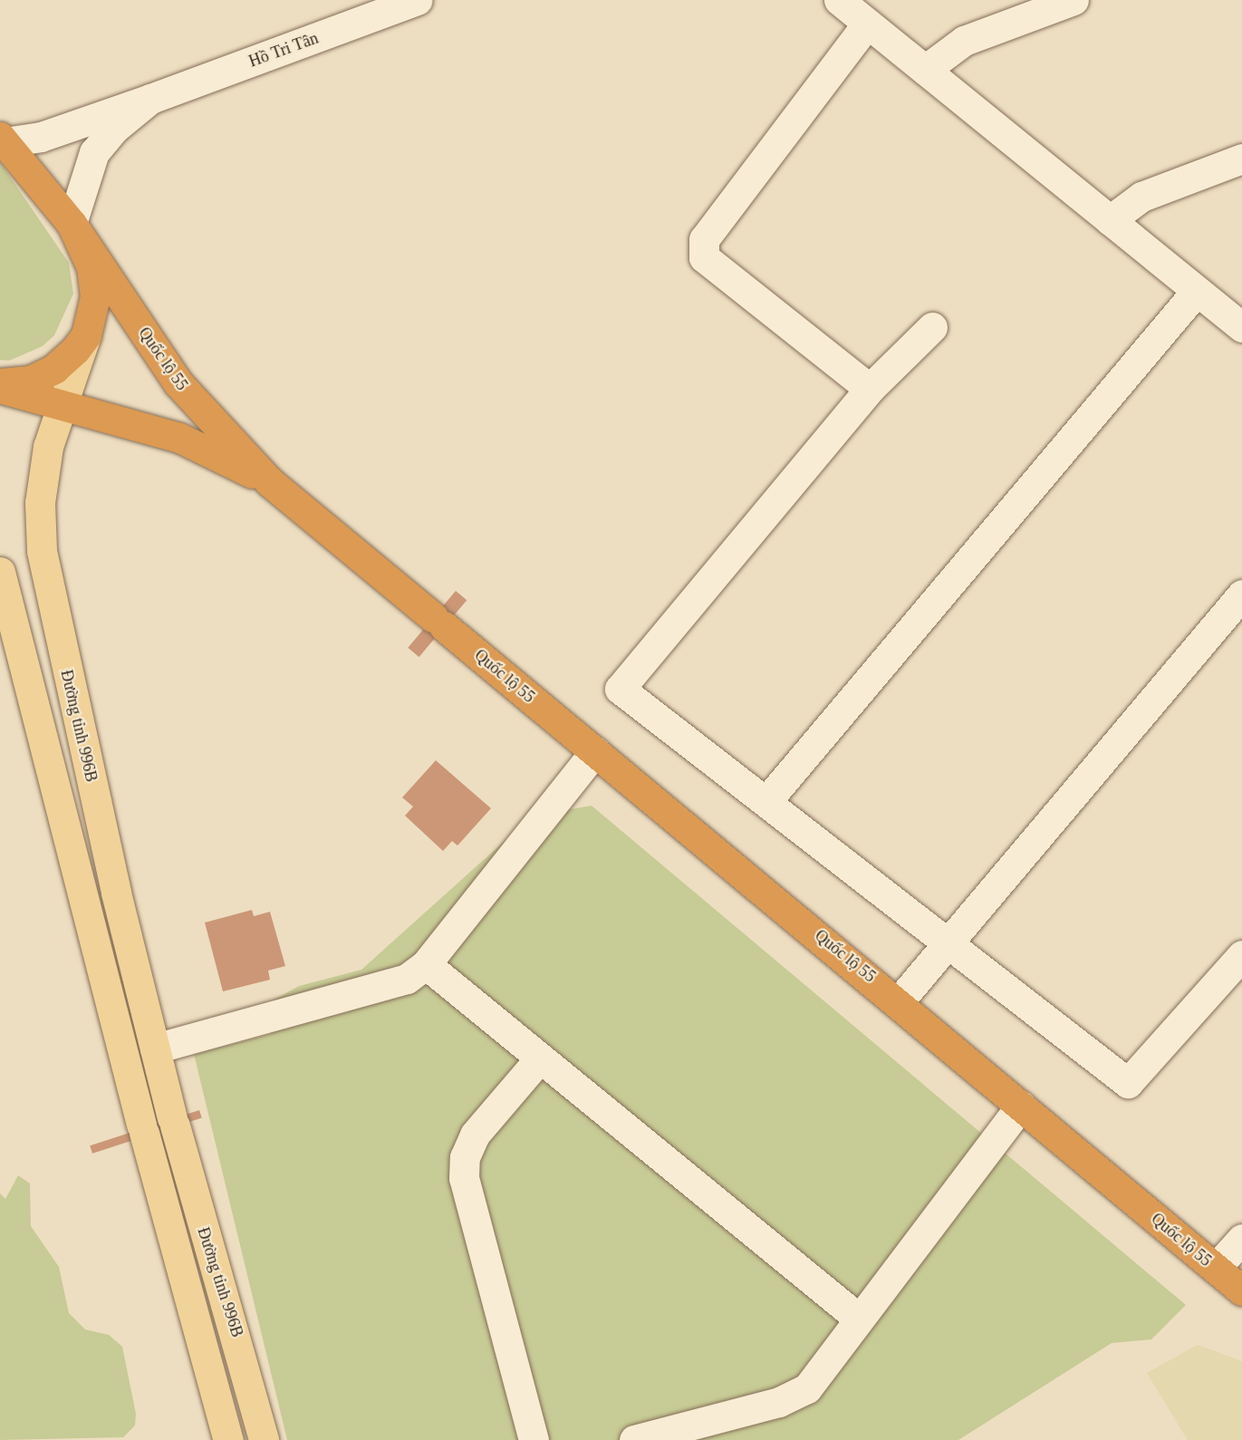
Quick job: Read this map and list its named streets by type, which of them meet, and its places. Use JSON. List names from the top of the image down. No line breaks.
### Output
{"streets":{"highway":["Quốc lộ 55"],"main road":["Đường tỉnh 996B"],"street":["Hồ Tri Tân"]},"crossings":[["Quốc lộ 55","Đường tỉnh 996B"]]}
